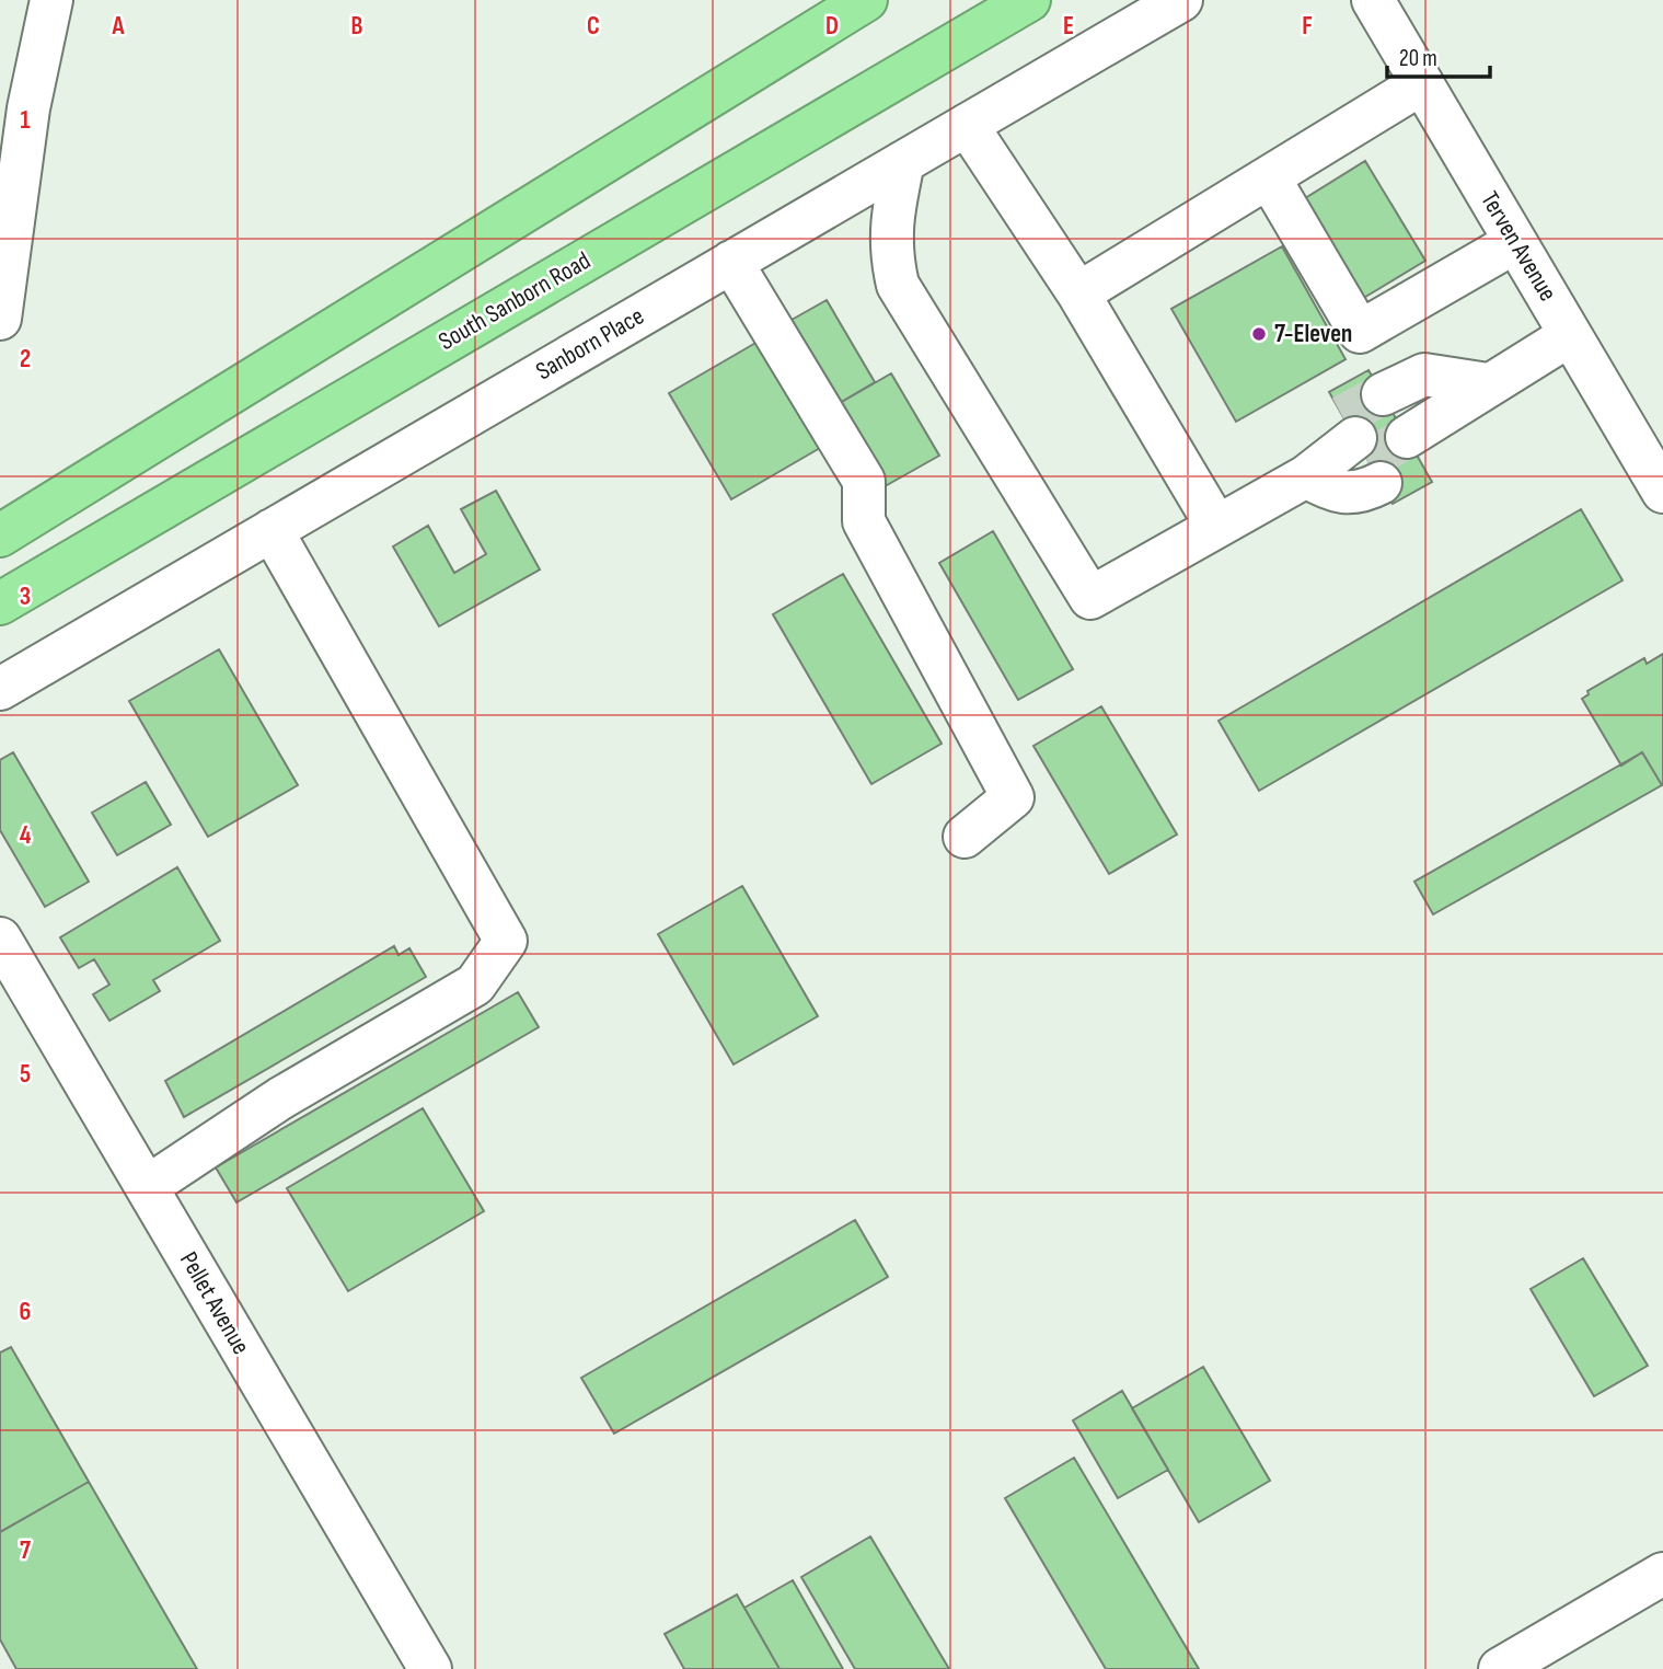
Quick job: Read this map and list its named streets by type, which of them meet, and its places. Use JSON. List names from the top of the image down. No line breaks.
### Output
{"streets":{"highway":["South Sanborn Road"],"street":["Terven Avenue","Sanborn Place","Pellet Avenue"]},"places":["7-Eleven"],"scale_bar":"20 m","grid":{"columns":["A","B","C","D","E","F"],"rows":["1","2","3","4","5","6","7"]}}
